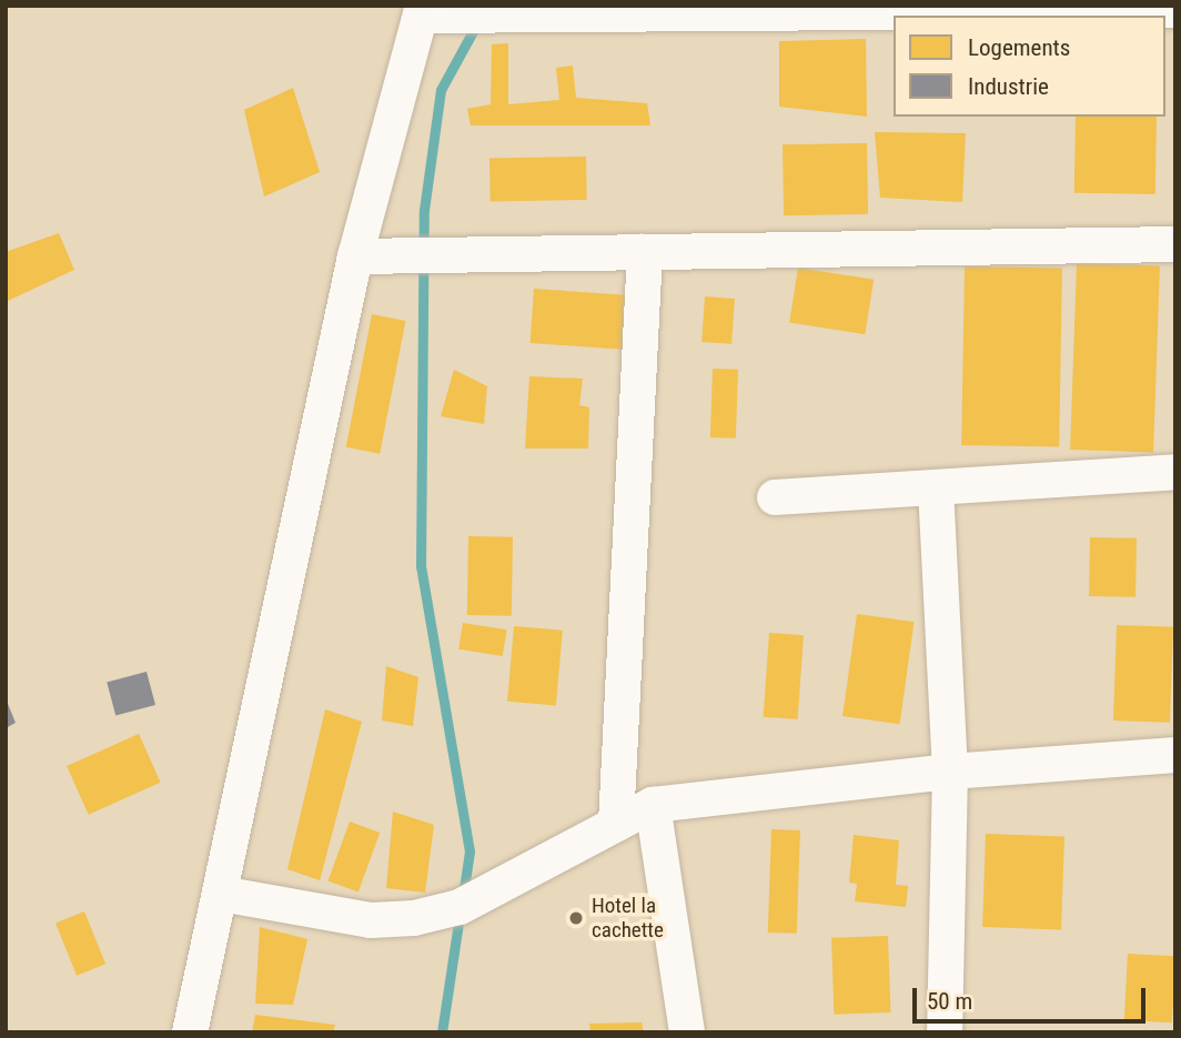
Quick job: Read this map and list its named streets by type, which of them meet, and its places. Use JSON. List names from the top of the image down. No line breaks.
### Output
{"places":["Hotel la cachette"],"legend":["Logements","Industrie"],"scale_bar":"50 m"}
